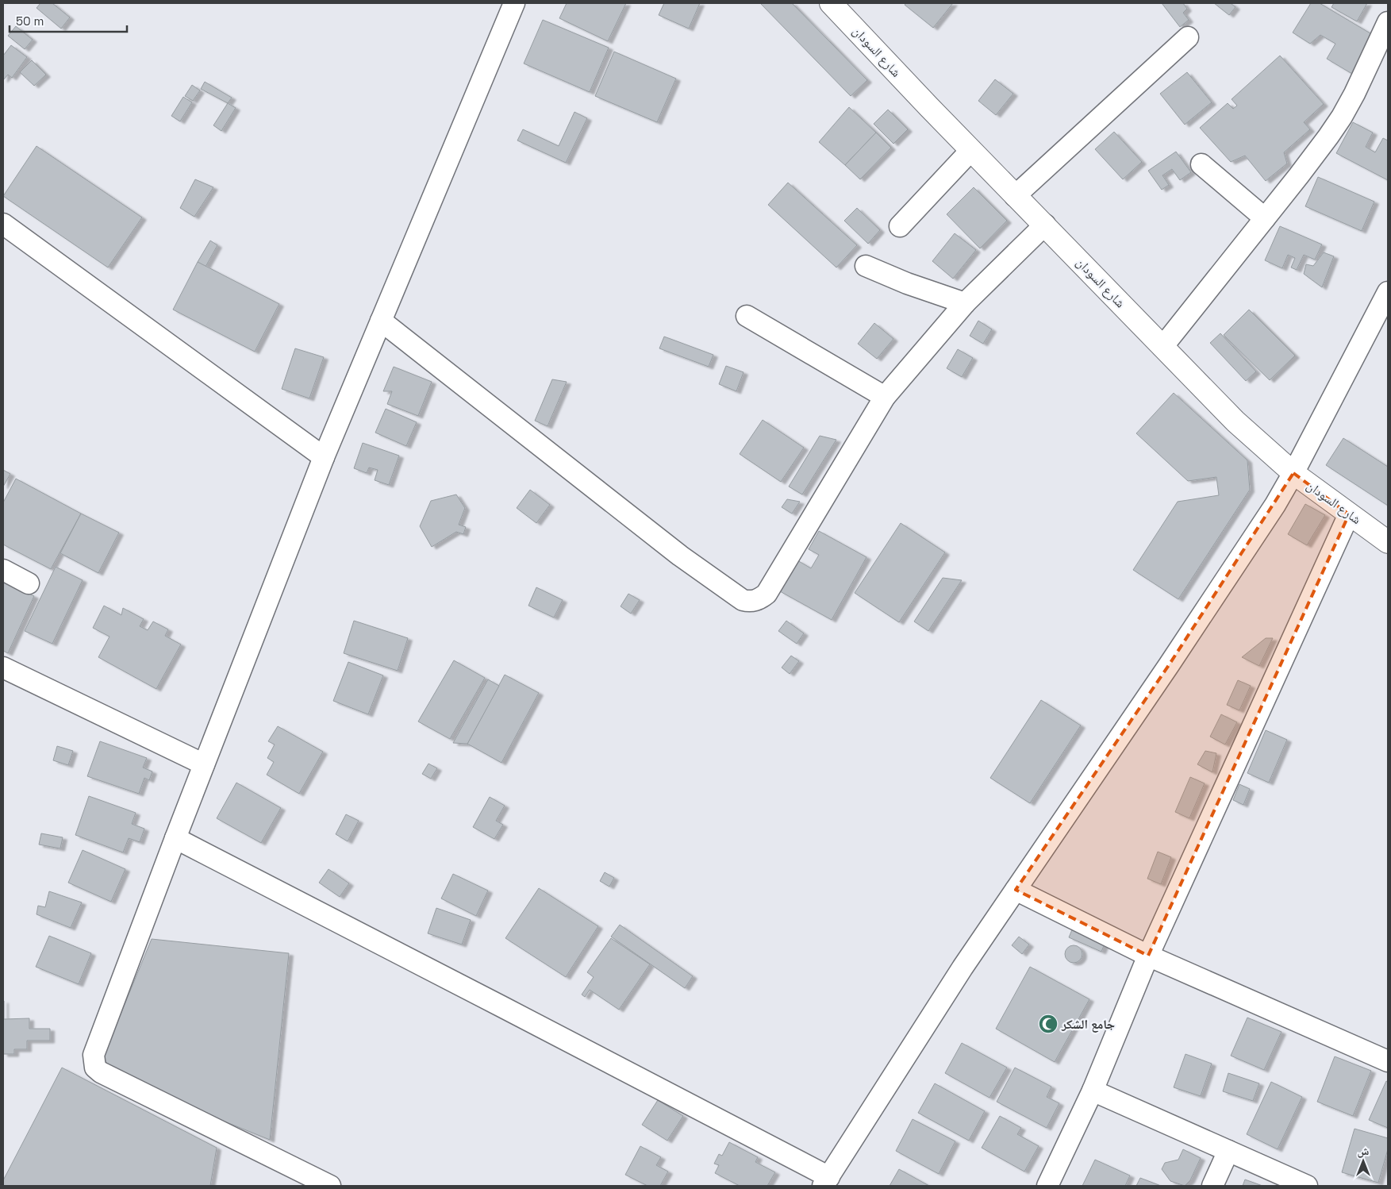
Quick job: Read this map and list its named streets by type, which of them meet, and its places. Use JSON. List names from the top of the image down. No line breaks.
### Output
{"streets":{"main road":["شارع السودان"]},"places":{"mosque":["جامع الشكر"]},"scale_bar":"50 m","north":"top"}
